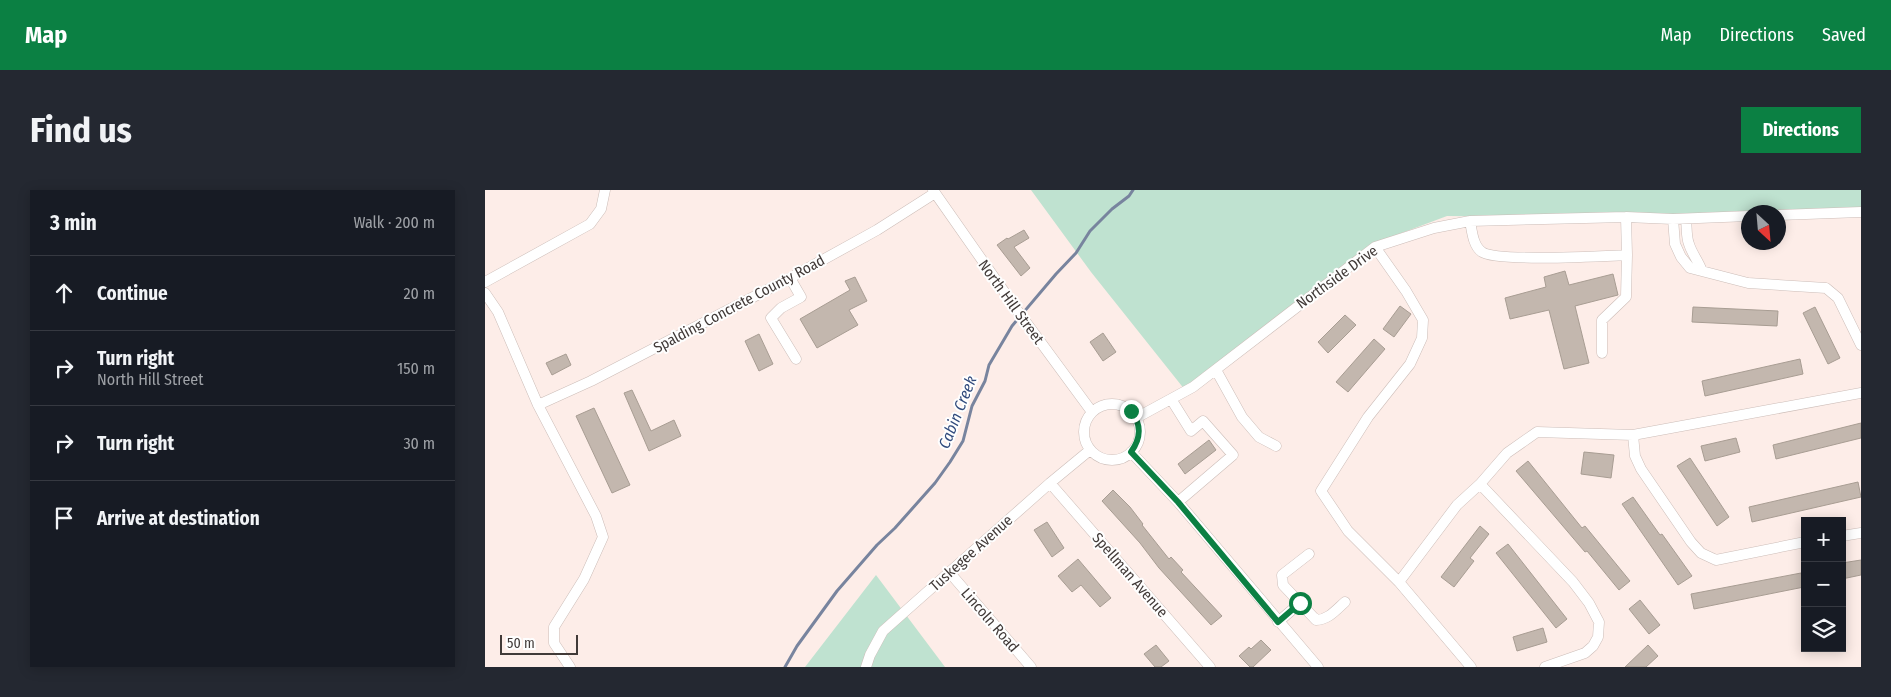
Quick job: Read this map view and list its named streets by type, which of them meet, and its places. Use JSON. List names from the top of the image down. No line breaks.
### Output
{"streets":{"street":["Northside Drive","North Hill Street","Spalding Concrete County Road","Tuskegee Avenue","Spellman Avenue","Lincoln Road"]},"crossings":[["Northside Drive","North Hill Street"],["Northside Drive","Tuskegee Avenue"],["North Hill Street","Spalding Concrete County Road"],["North Hill Street","Tuskegee Avenue"],["Tuskegee Avenue","Spellman Avenue"],["Tuskegee Avenue","Lincoln Road"]],"water":["Cabin Creek"],"scale_bar":"50 m","north":"bottom right","page":{"header":"Map","nav":["Map","Directions","Saved"],"buttons":"Directions","title":"Find us","heading":["3 min","Walk · 200 m"],"list":[["Continue","20 m"],["Turn right","North Hill Street","150 m"],["Turn right","30 m"],"Arrive at destination"],"map_buttons":["+","−"],"scale":"50 m"}}
